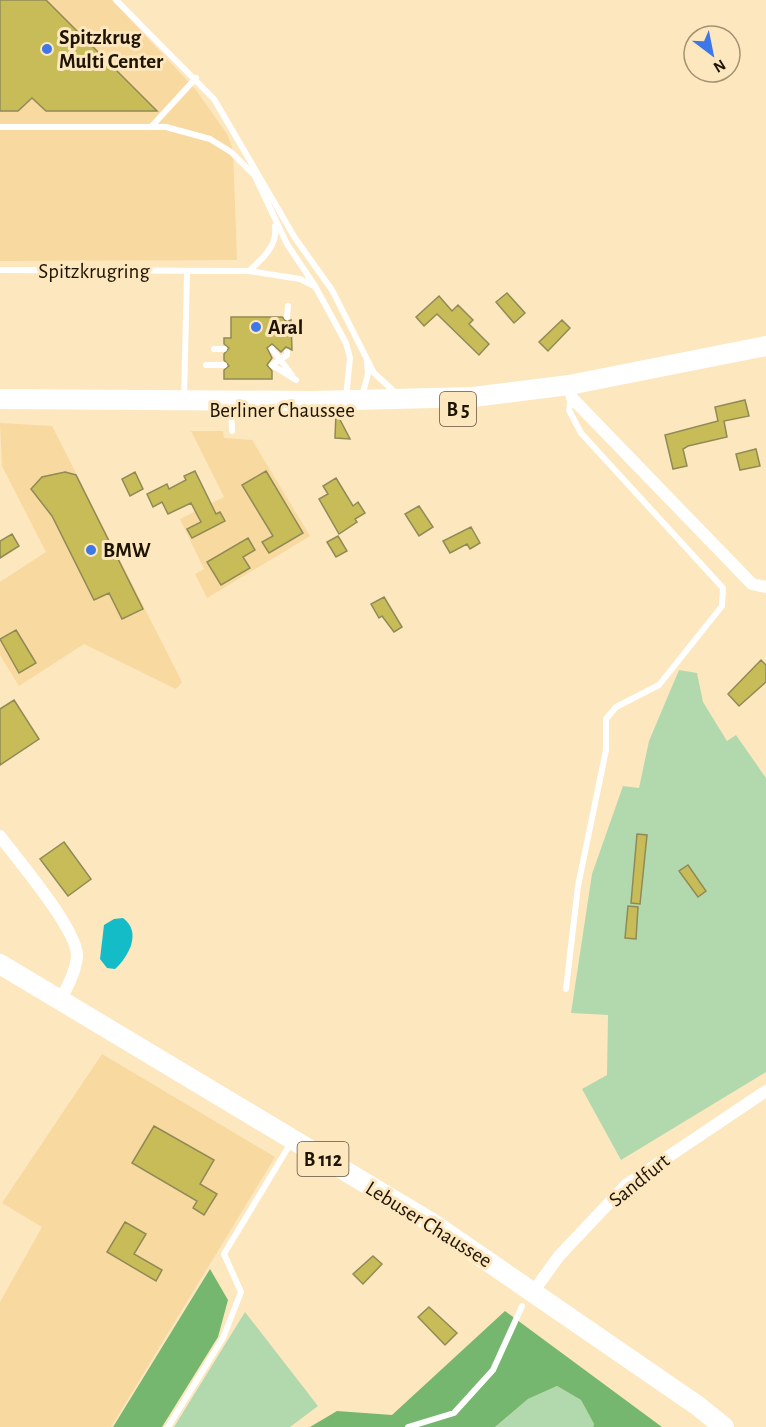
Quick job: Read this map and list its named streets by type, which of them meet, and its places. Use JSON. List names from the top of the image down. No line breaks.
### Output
{"streets":{"main road":["B 5","Berliner Chaussee","B 112","Lebuser Chaussee"],"street":["Sandfurt"],"lane":["Spitzkrugring"]},"crossings":[["Sandfurt","Lebuser Chaussee"]],"places":["Spitzkrug Multi Center","Aral","BMW"],"north":"bottom right"}
